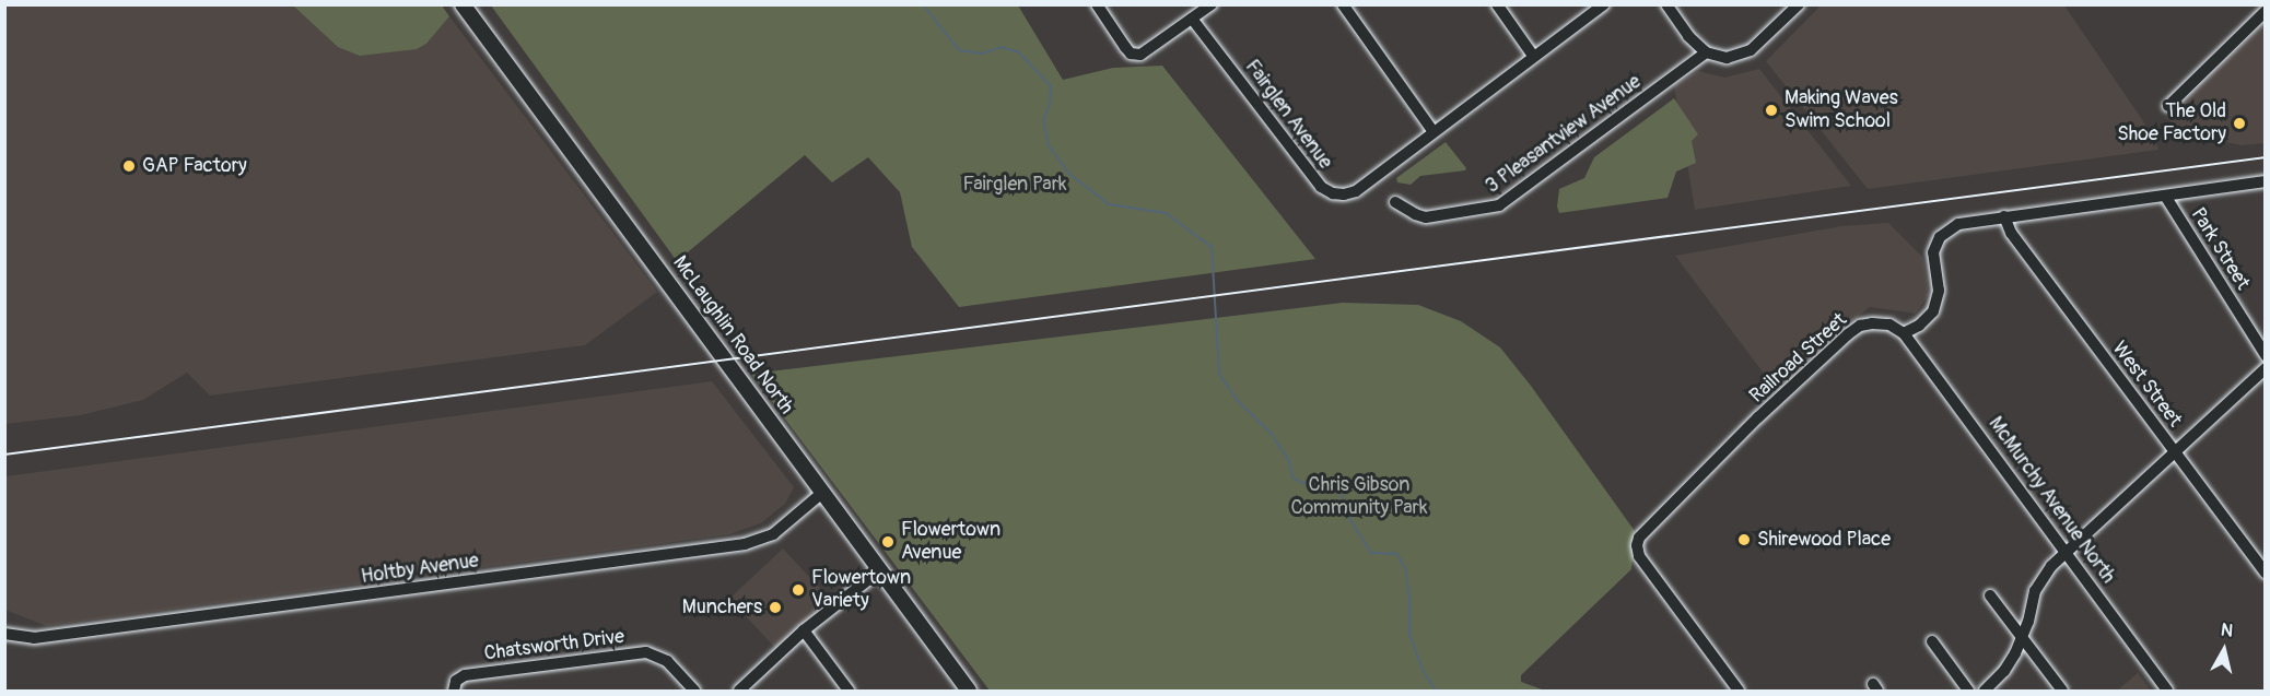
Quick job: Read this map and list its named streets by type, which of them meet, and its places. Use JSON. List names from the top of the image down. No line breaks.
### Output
{"streets":{"main road":["McLaughlin Road North"],"street":["Fairglen Avenue","3 Pleasantview Avenue","Park Street","Railroad Street","West Street","McMurchy Avenue North","Holtby Avenue","Chatsworth Drive"]},"crossings":[["McLaughlin Road North","Holtby Avenue"],["Railroad Street","McMurchy Avenue North"]],"parks":["Fairglen Park","Chris Gibson Community Park"],"places":["Making Waves Swim School","The Old Shoe Factory","GAP Factory","Shirewood Place","Flowertown Avenue","Flowertown Variety","Munchers"],"north":"top"}
